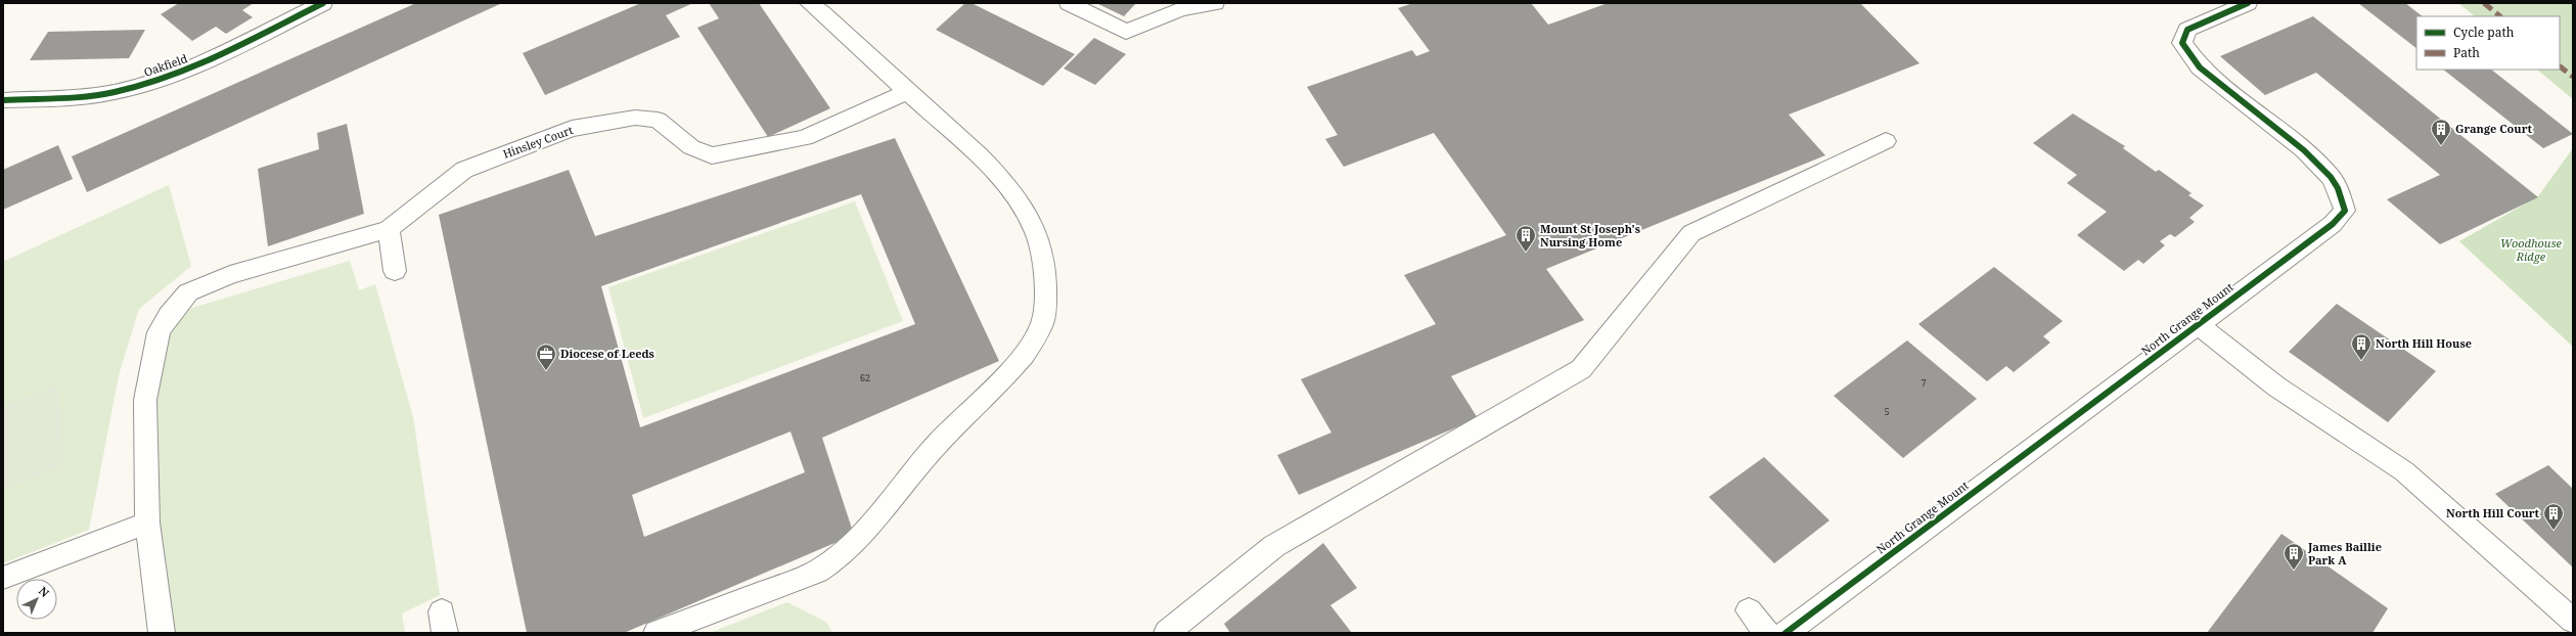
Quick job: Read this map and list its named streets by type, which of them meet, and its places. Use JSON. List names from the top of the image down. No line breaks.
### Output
{"streets":{"street":["Oakfield","Hinsley Court","North Grange Mount"]},"parks":["Woodhouse Ridge"],"places":{"building":["Grange Court","Mount St Joseph's Nursing Home","North Hill House","North Hill Court","James Baillie Park A"],"office":["Diocese of Leeds"]},"house_numbers":["62","7","5"],"legend":["Cycle path","Path"],"north":"top right"}
